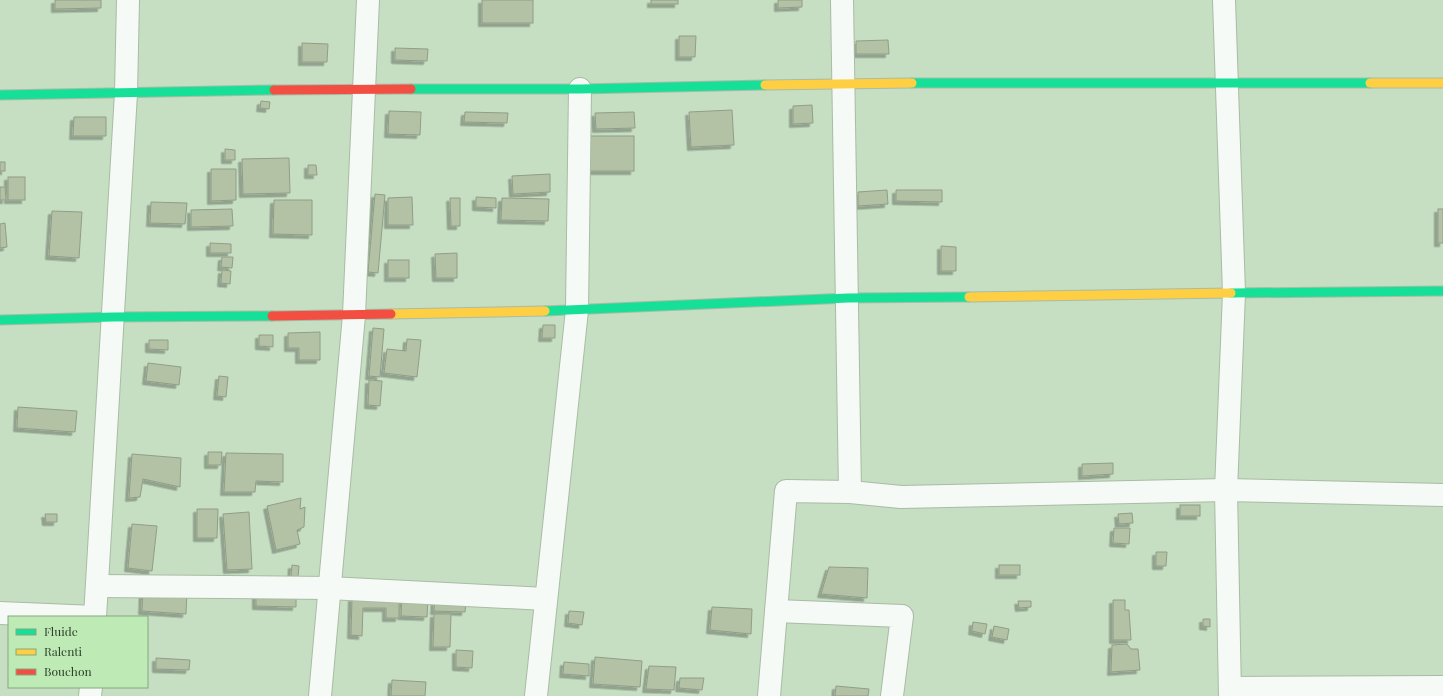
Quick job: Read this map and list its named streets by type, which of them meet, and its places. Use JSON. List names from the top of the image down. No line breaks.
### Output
{"legend":["Fluide","Ralenti","Bouchon"]}
